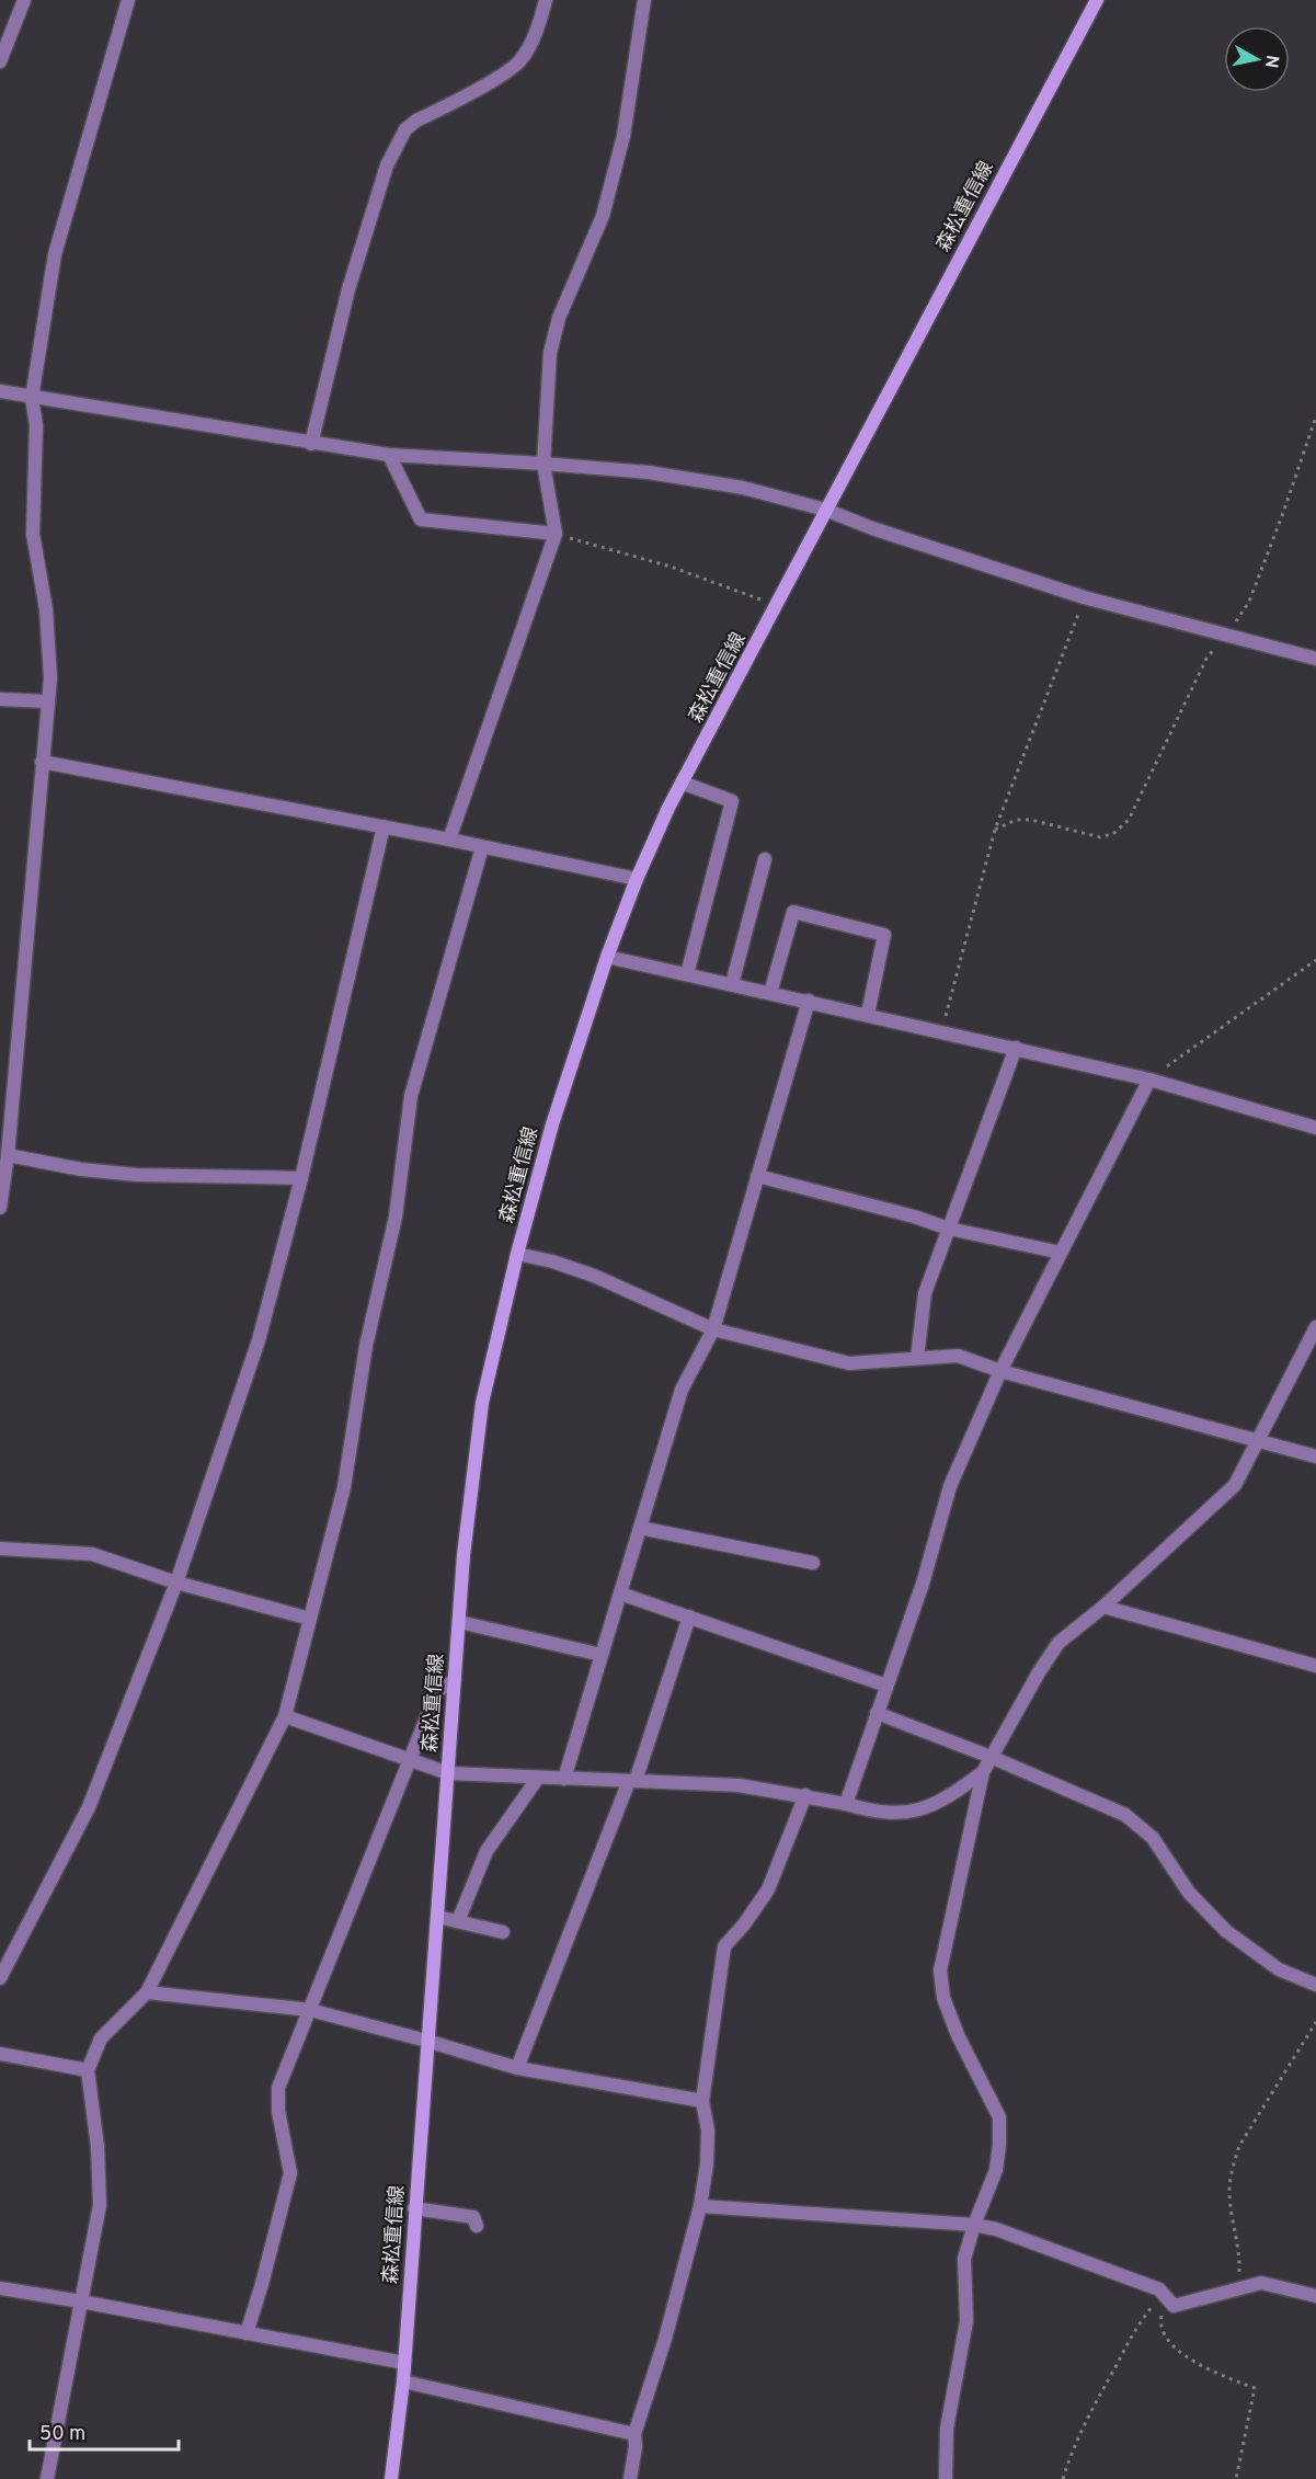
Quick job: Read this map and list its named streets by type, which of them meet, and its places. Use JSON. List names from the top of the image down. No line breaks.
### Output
{"streets":{"main road":["森松重信線"]},"scale_bar":"50 m","north":"right"}
